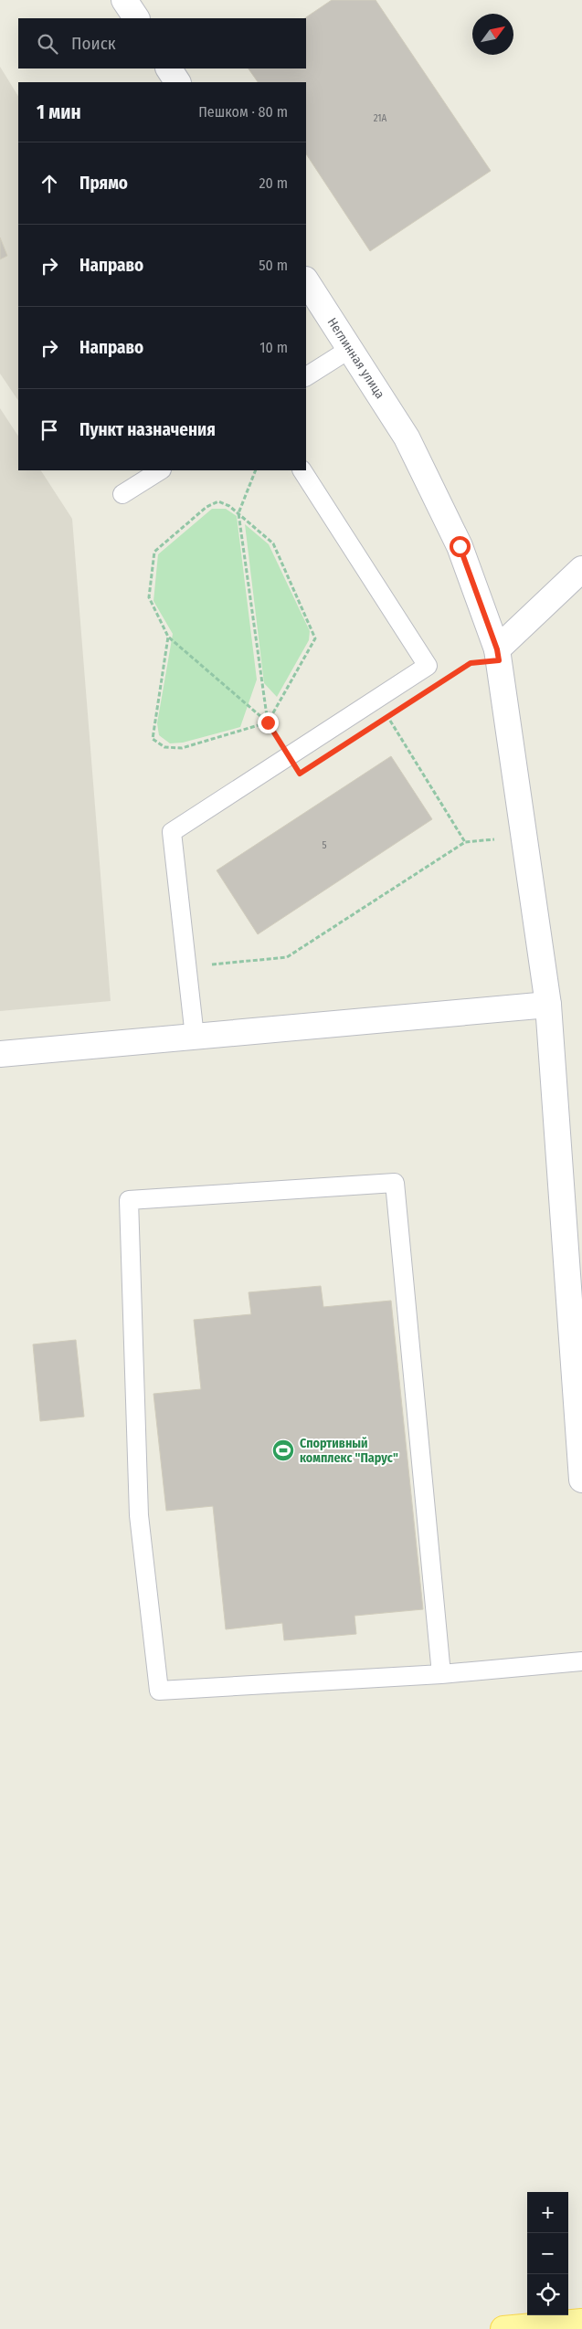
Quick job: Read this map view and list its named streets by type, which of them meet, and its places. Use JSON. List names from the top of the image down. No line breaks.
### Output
{"streets":{"street":["Неглинная улица"]},"places":{"sports":["Спортивный комплекс \"Парус\""]},"house_numbers":["21А","5"],"north":"top right","page":{"search":"Поиск","heading":["1 мин","Пешком · 80 m"],"list":[["Прямо","20 m"],["Направо","50 m"],["Направо","10 m"],"Пункт назначения"],"map_buttons":["+","−"]}}
